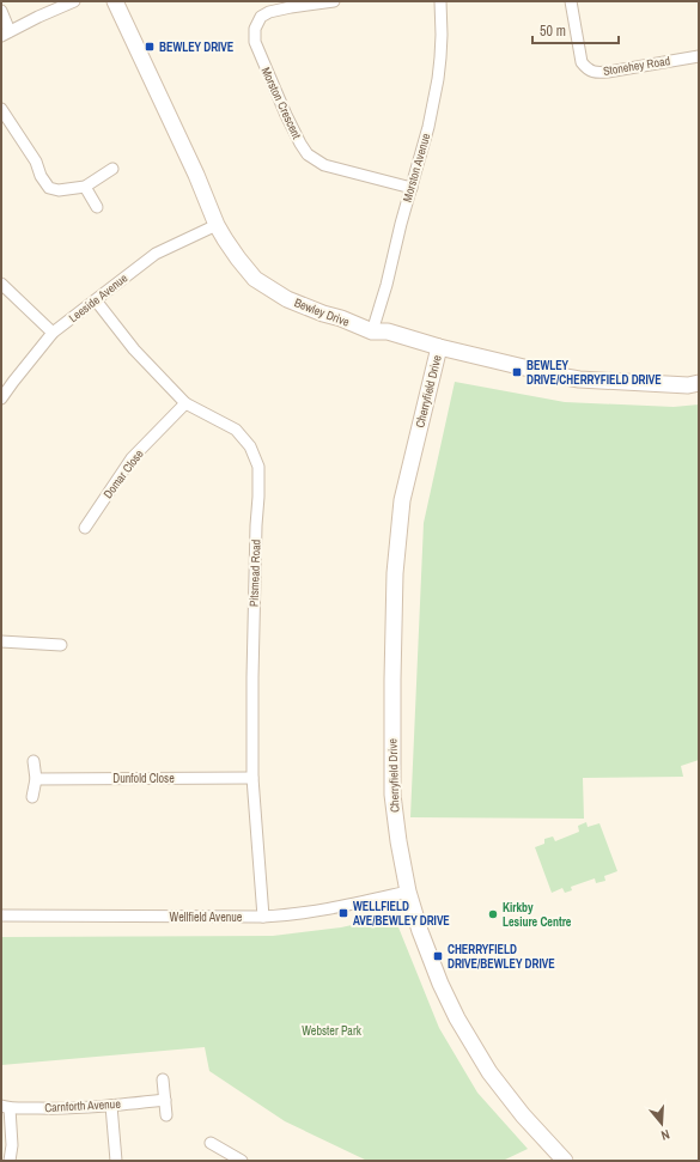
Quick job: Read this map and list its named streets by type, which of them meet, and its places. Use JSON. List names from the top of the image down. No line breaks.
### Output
{"streets":{"street":["Stonehey Road","Morston Crescent","Morston Avenue","Leeside Avenue","Bewley Drive","Cherryfield Drive","Domar Close","Pitsmead Road","Dunfold Close","Wellfield Avenue","Carnforth Avenue"]},"crossings":[["Morston Crescent","Morston Avenue"],["Morston Avenue","Bewley Drive"],["Leeside Avenue","Bewley Drive"],["Leeside Avenue","Pitsmead Road"],["Bewley Drive","Cherryfield Drive"],["Cherryfield Drive","Wellfield Avenue"],["Domar Close","Pitsmead Road"],["Pitsmead Road","Dunfold Close"],["Pitsmead Road","Wellfield Avenue"]],"parks":["Webster Park"],"places":{"transit":["BEWLEY DRIVE","BEWLEY DRIVE/CHERRYFIELD DRIVE","WELLFIELD AVE/BEWLEY DRIVE","CHERRYFIELD DRIVE/BEWLEY DRIVE"],"other":["Kirkby Lesiure Centre"]},"scale_bar":"50 m","north":"bottom"}
